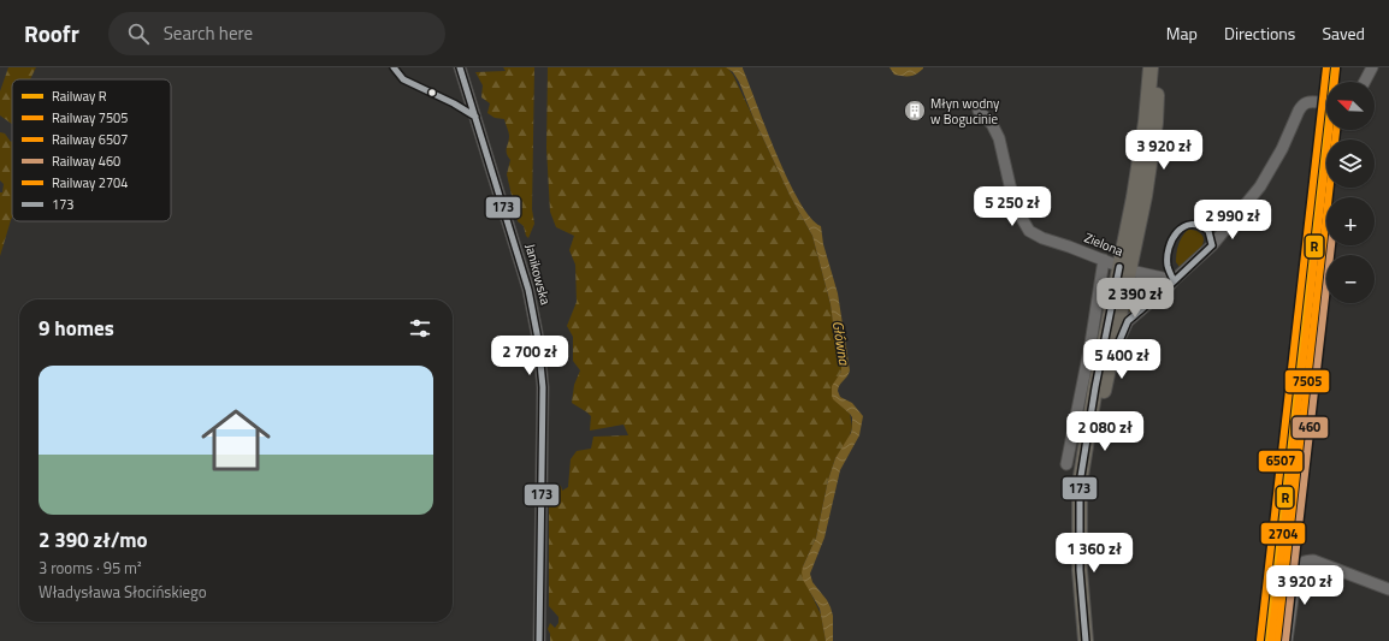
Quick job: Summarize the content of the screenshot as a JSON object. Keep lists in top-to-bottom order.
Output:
{
  "streets": {
    "street": ["Zielona", "Janikowska"]
  },
  "water": ["Główna"],
  "places": {
    "building": ["Młyn wodny w Bogucinie"]
  },
  "lines": [
    "rail line R",
    "rail line 6507",
    "transit line 173",
    "rail line 2704",
    "rail line 7505",
    "rail line 460"
  ],
  "legend": [
    "Railway R",
    "Railway 7505",
    "Railway 6507",
    "Railway 460",
    "Railway 2704",
    "173"
  ],
  "north": "top left",
  "page": {
    "header": "Roofr",
    "search": "Search here",
    "nav": ["Map", "Directions", "Saved"],
    "map_buttons": ["+", "−"],
    "price": [
      "3 920 zł",
      "5 250 zł",
      "2 990 zł",
      "2 390 zł",
      "2 700 zł",
      "5 400 zł",
      "2 080 zł",
      "1 360 zł",
      "3 920 zł"
    ],
    "heading": "9 homes",
    "list": [
      {
        "name": "2 390 zł/mo",
        "note": "3 rooms · 95 m² · Władysława Słocińskiego"
      }
    ]
  }
}
